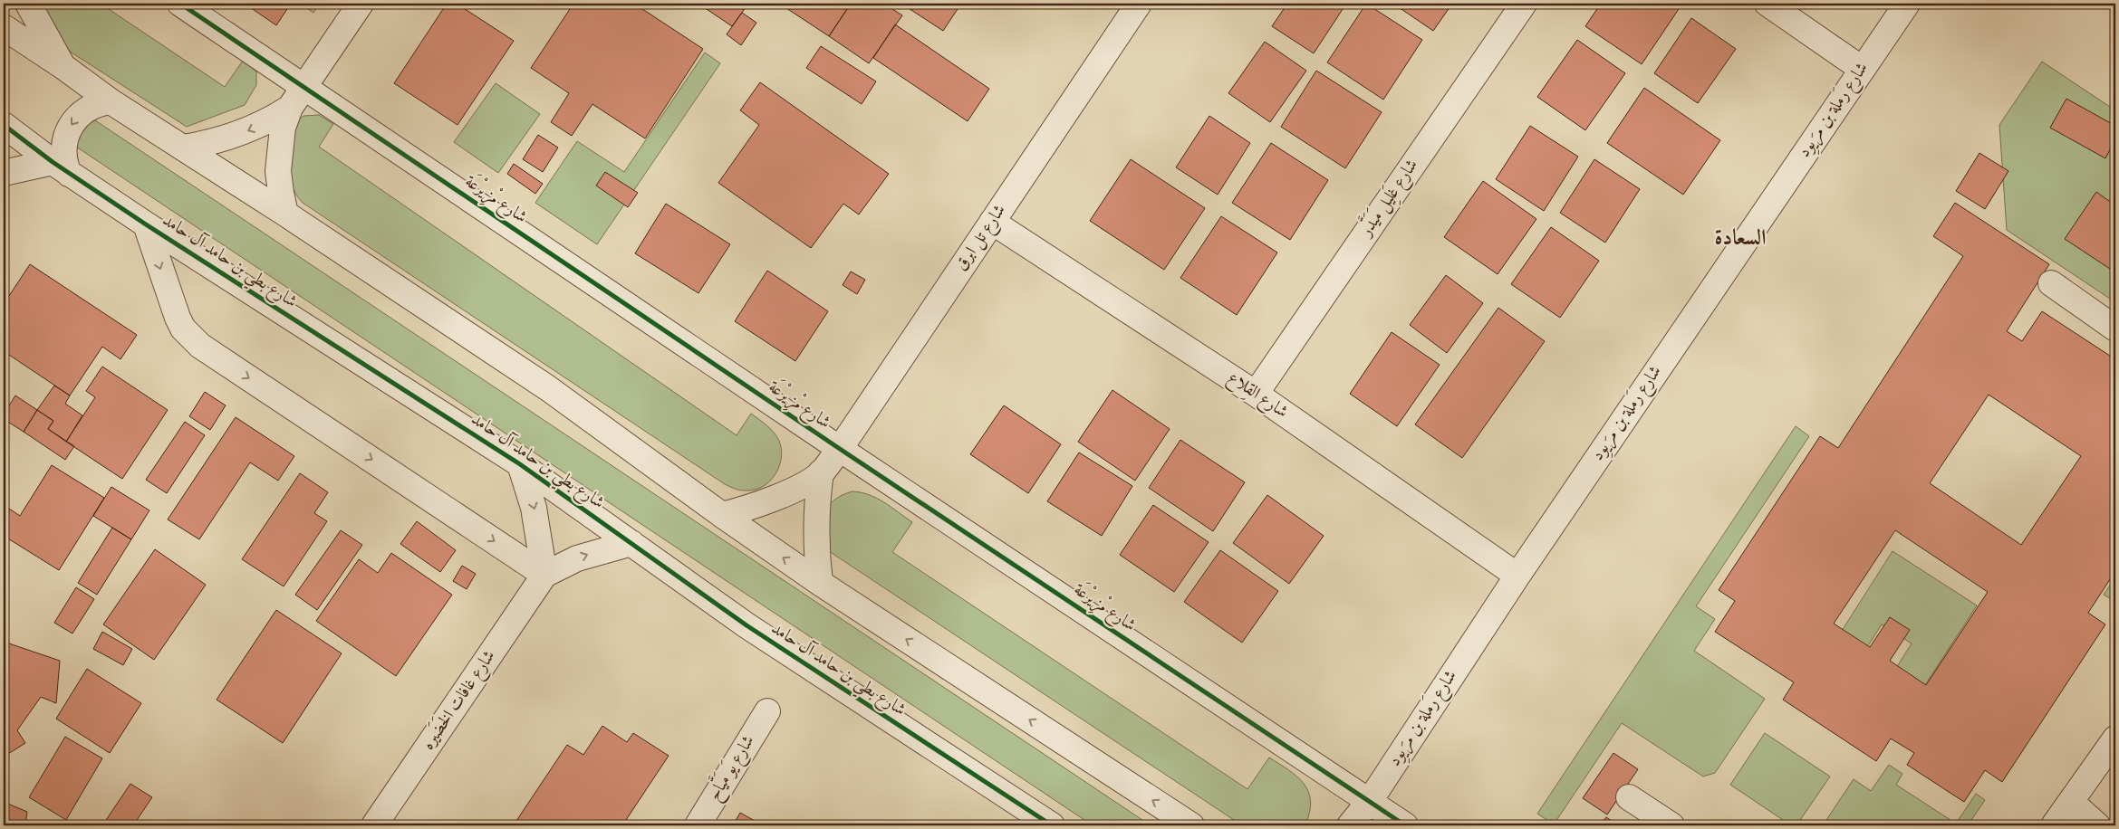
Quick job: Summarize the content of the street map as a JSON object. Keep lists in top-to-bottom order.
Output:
{
  "streets": {
    "street": [
      "شارع رَملة بن مرَيوِد",
      "شارع غَلِيل مَيَدَّر",
      "شارع مْزِيرْعَة",
      "شارع تل ابرق",
      "شارع بطي بن حامد آل حامد",
      "شارع القِلاع",
      "شارع غافات الخَضَيره",
      "شارع يَو مَيَّاح"
    ]
  },
  "crossings": [
    ["شارع رَملة بن مرَيوِد", "شارع مْزِيرْعَة"],
    ["شارع رَملة بن مرَيوِد", "شارع القِلاع"],
    ["شارع غَلِيل مَيَدَّر", "شارع القِلاع"],
    ["شارع مْزِيرْعَة", "شارع تل ابرق"],
    ["شارع تل ابرق", "شارع القِلاع"],
    ["شارع بطي بن حامد آل حامد", "شارع غافات الخَضَيره"]
  ],
  "districts": ["السعادة"]
}
